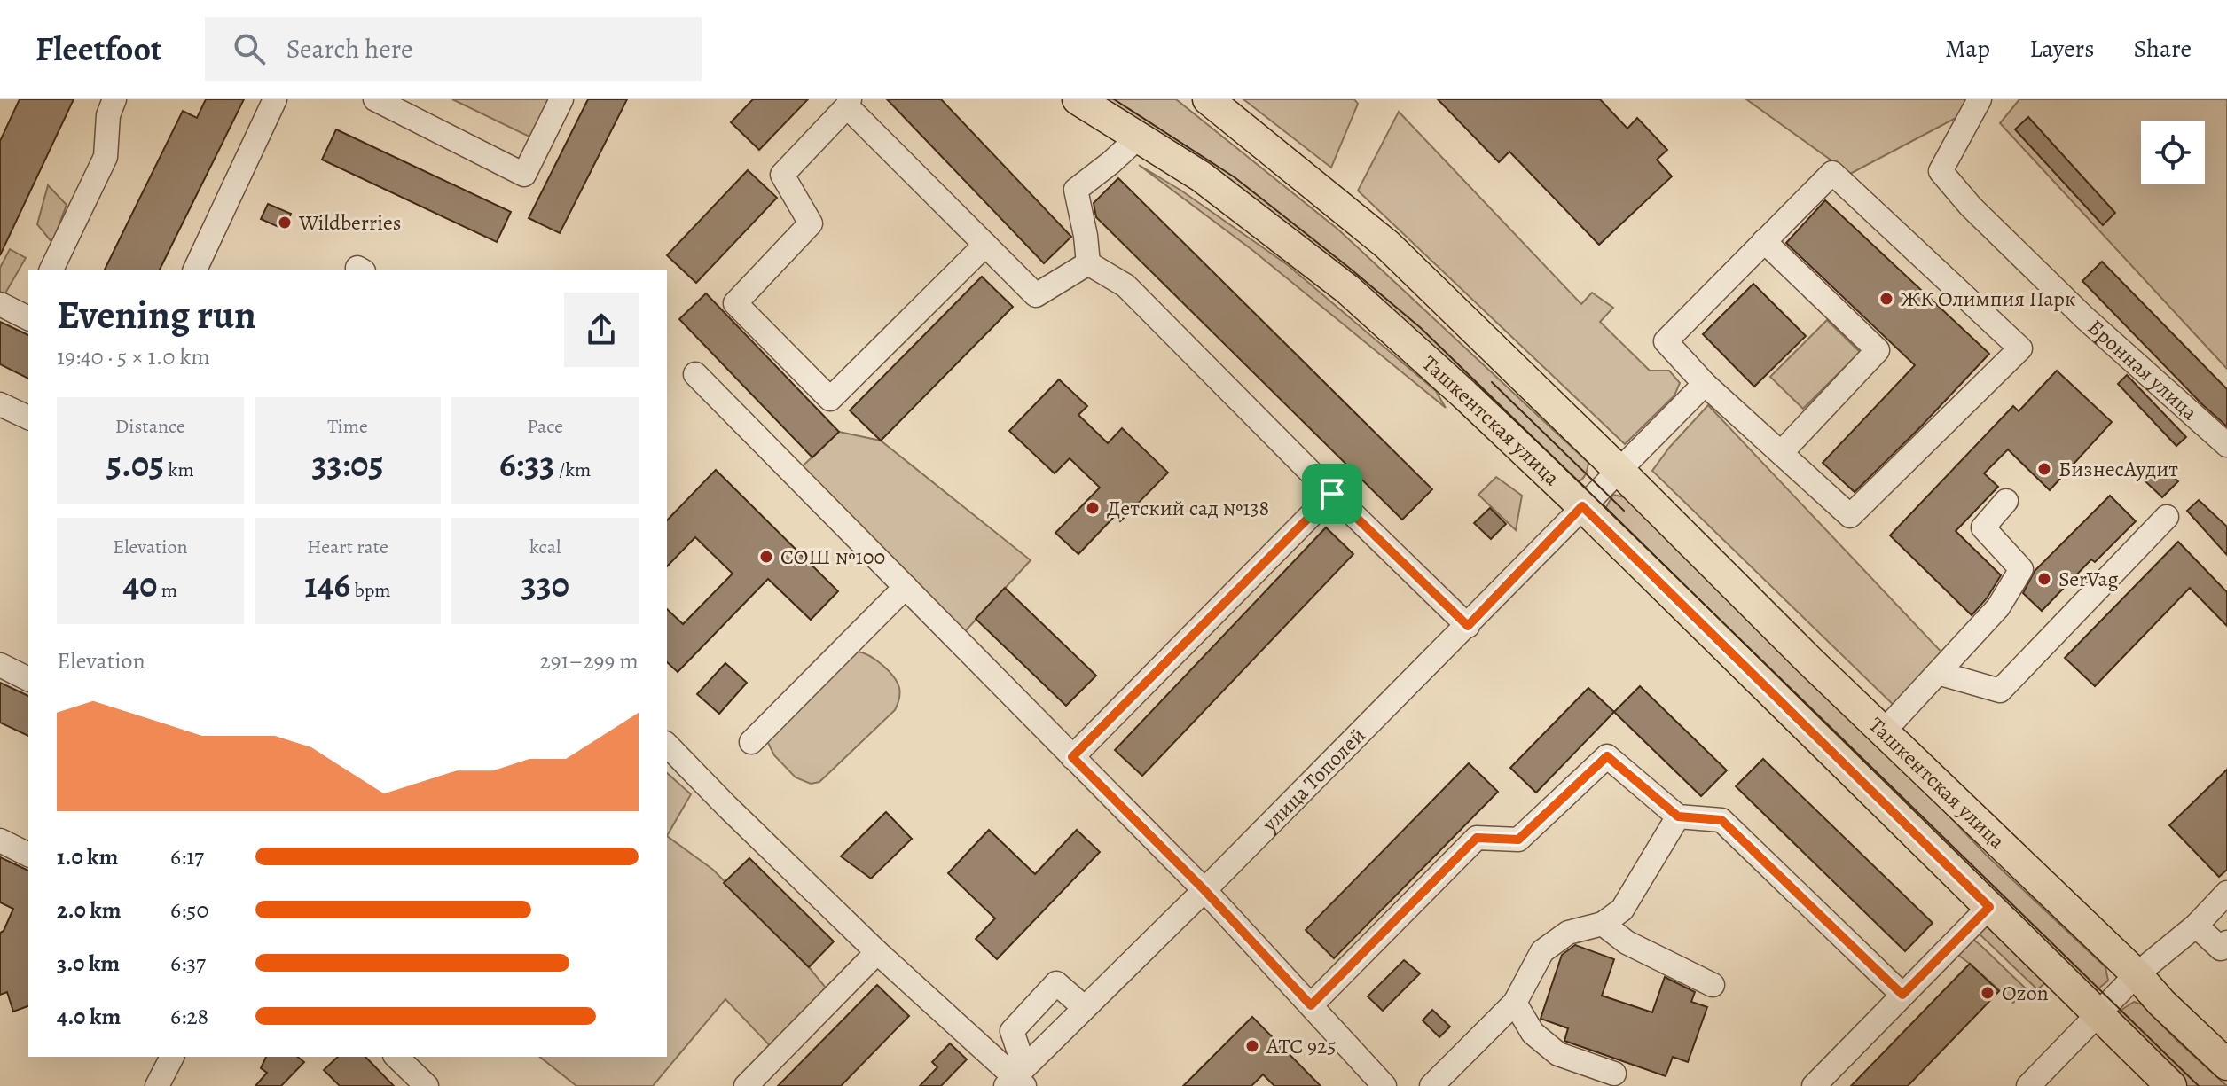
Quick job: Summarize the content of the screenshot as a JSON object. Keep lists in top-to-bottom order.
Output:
{
  "streets": {
    "main road": ["Ташкентская улица"],
    "street": ["Бронная улица", "улица Тополей"]
  },
  "crossings": [
    ["Ташкентская улица", "улица Тополей"]
  ],
  "places": [
    "Wildberries",
    "ЖК Олимпия Парк",
    "БизнесАудит",
    "Детский сад №138",
    "СОШ №100",
    "SerVag",
    "Ozon",
    "АТС 925"
  ],
  "page": {
    "header": "Fleetfoot",
    "search": "Search here",
    "nav": ["Map", "Layers", "Share"],
    "heading": ["Evening run", "19:40 · 5 × 1.0 km"],
    "stats": [
      ["Distance", "5.05 km"],
      ["Time", "33:05"],
      ["Pace", "6:33 /km"],
      ["Elevation", "40 m"],
      ["Heart rate", "146 bpm"],
      ["kcal", "330"]
    ],
    "chart": ["Elevation", "291–299 m"],
    "list": [
      {
        "name": "1.0 km",
        "note": "6:17"
      },
      {
        "name": "2.0 km",
        "note": "6:50"
      },
      {
        "name": "3.0 km",
        "note": "6:37"
      },
      {
        "name": "4.0 km",
        "note": "6:28"
      }
    ]
  }
}
